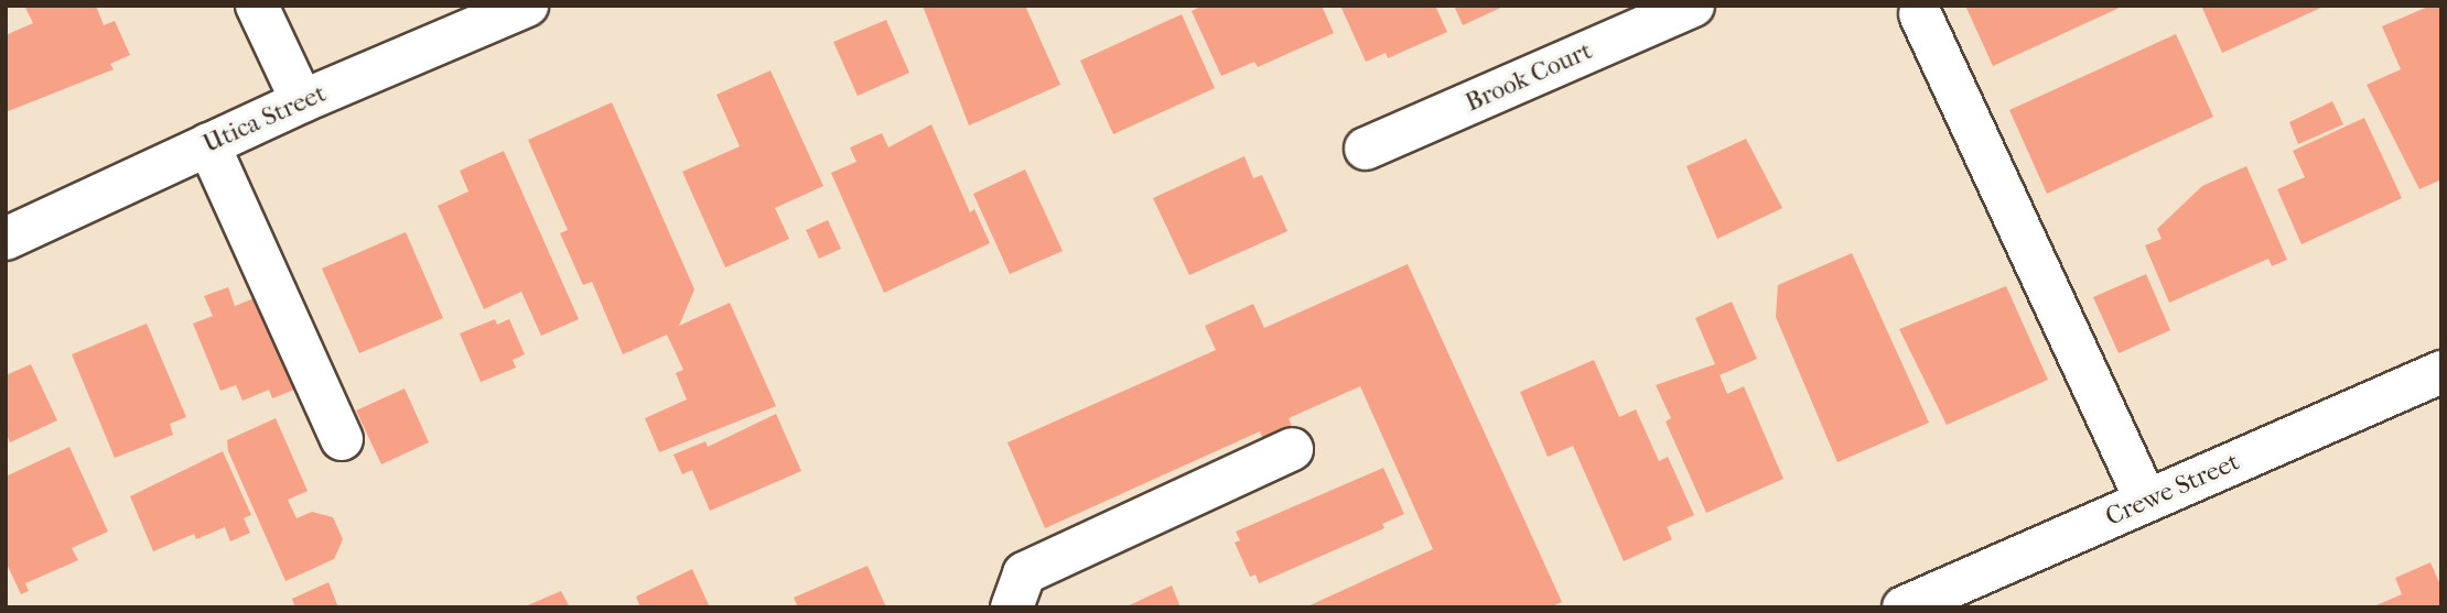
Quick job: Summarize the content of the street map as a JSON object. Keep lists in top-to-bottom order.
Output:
{
  "streets": {
    "street": ["Brook Court", "Utica Street", "Crewe Street"]
  }
}
